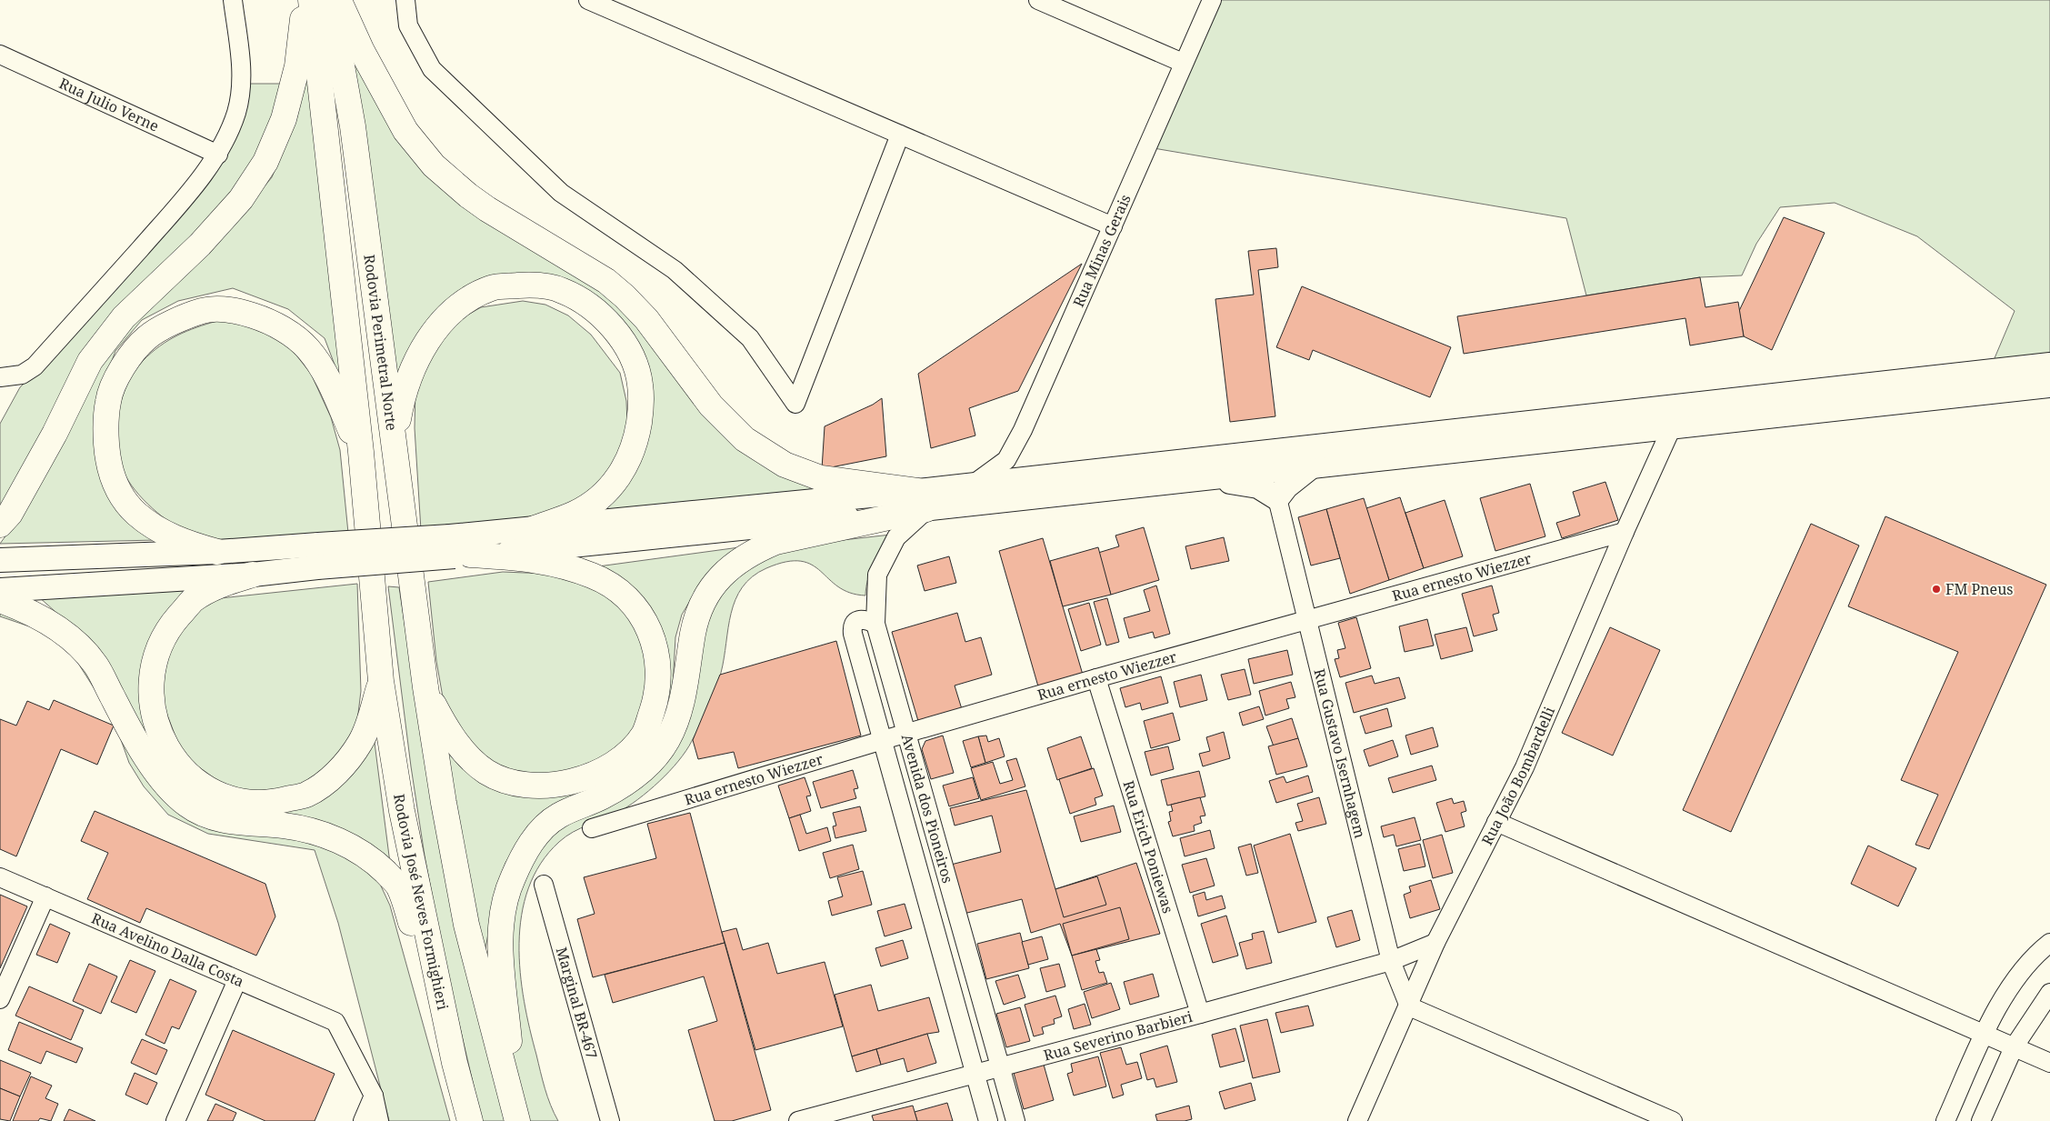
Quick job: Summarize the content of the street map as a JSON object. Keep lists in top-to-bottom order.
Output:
{
  "streets": {
    "highway": ["Rodovia Perimetral Norte", "Rodovia José Neves Formighieri"],
    "street": [
      "Rua Julio Verne",
      "Rua Minas Gerais",
      "Rua ernesto Wiezzer",
      "Rua Gustavo Isernhagem",
      "Rua João Bombardelli",
      "Avenida dos Pioneiros",
      "Rua Erich Poniewas",
      "Rua Avelino Dalla Costa",
      "Marginal BR-467",
      "Rua Severino Barbieri"
    ]
  },
  "crossings": [
    ["Rua ernesto Wiezzer", "Rua Gustavo Isernhagem"],
    ["Rua ernesto Wiezzer", "Rua João Bombardelli"],
    ["Rua ernesto Wiezzer", "Avenida dos Pioneiros"],
    ["Rua ernesto Wiezzer", "Rua Erich Poniewas"],
    ["Rua Gustavo Isernhagem", "Rua João Bombardelli"],
    ["Rua Gustavo Isernhagem", "Rua Severino Barbieri"],
    ["Rua João Bombardelli", "Rua Severino Barbieri"],
    ["Avenida dos Pioneiros", "Rua Severino Barbieri"],
    ["Rua Erich Poniewas", "Rua Severino Barbieri"]
  ],
  "places": ["FM Pneus"]
}
